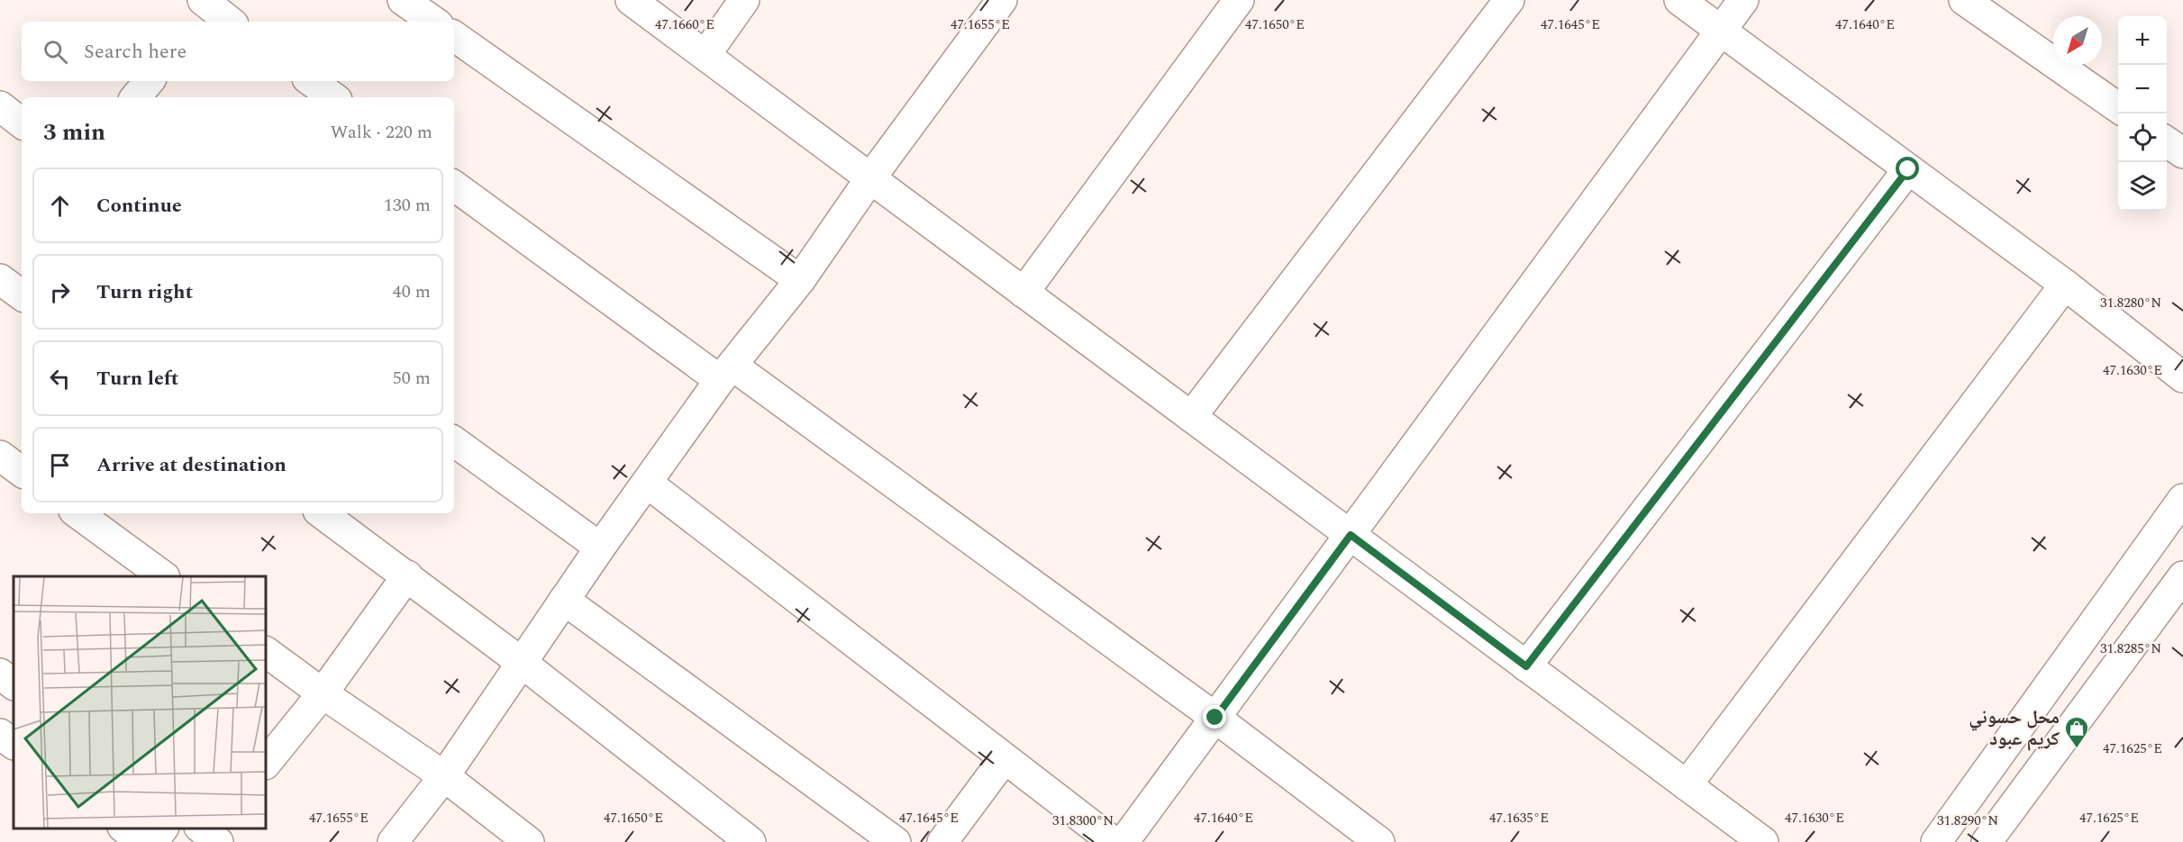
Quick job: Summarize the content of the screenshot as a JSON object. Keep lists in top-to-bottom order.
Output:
{
  "places": {
    "shop": ["محل حسوني كريم عبود"]
  },
  "north": "bottom left",
  "page": {
    "map_buttons": ["+", "−"],
    "search": "Search here",
    "heading": ["3 min", "Walk · 220 m"],
    "list": [
      ["Continue", "130 m"],
      ["Turn right", "40 m"],
      ["Turn left", "50 m"],
      "Arrive at destination"
    ]
  },
  "coordinates": [
    "47.1660°E",
    "47.1655°E",
    "47.1650°E",
    "47.1645°E",
    "47.1640°E",
    "31.8280°N",
    "47.1630°E",
    "31.8285°N",
    "47.1625°E",
    "47.1635°E",
    "31.8300°N",
    "31.8290°N"
  ]
}
